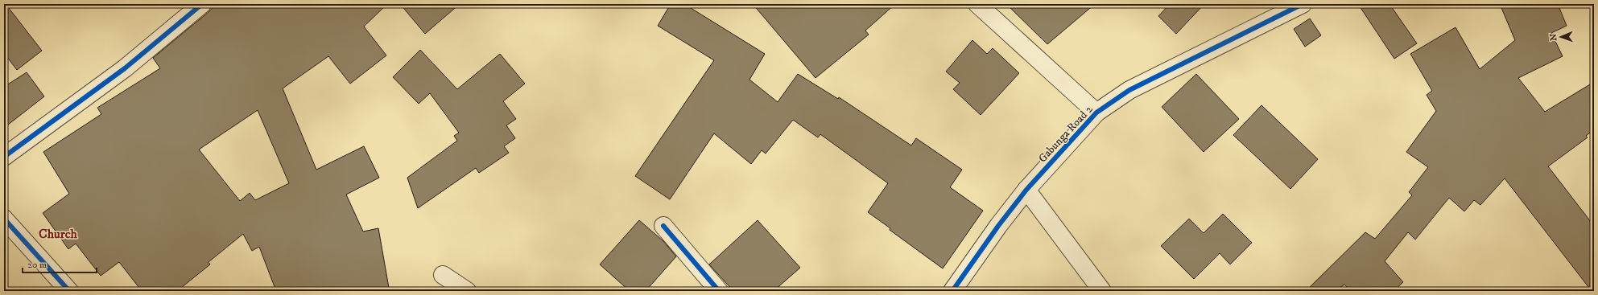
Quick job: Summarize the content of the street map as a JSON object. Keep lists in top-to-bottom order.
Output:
{
  "streets": {
    "street": ["Gabunga Road 2"]
  },
  "districts": ["Church"],
  "scale_bar": "20 m",
  "north": "left"
}
